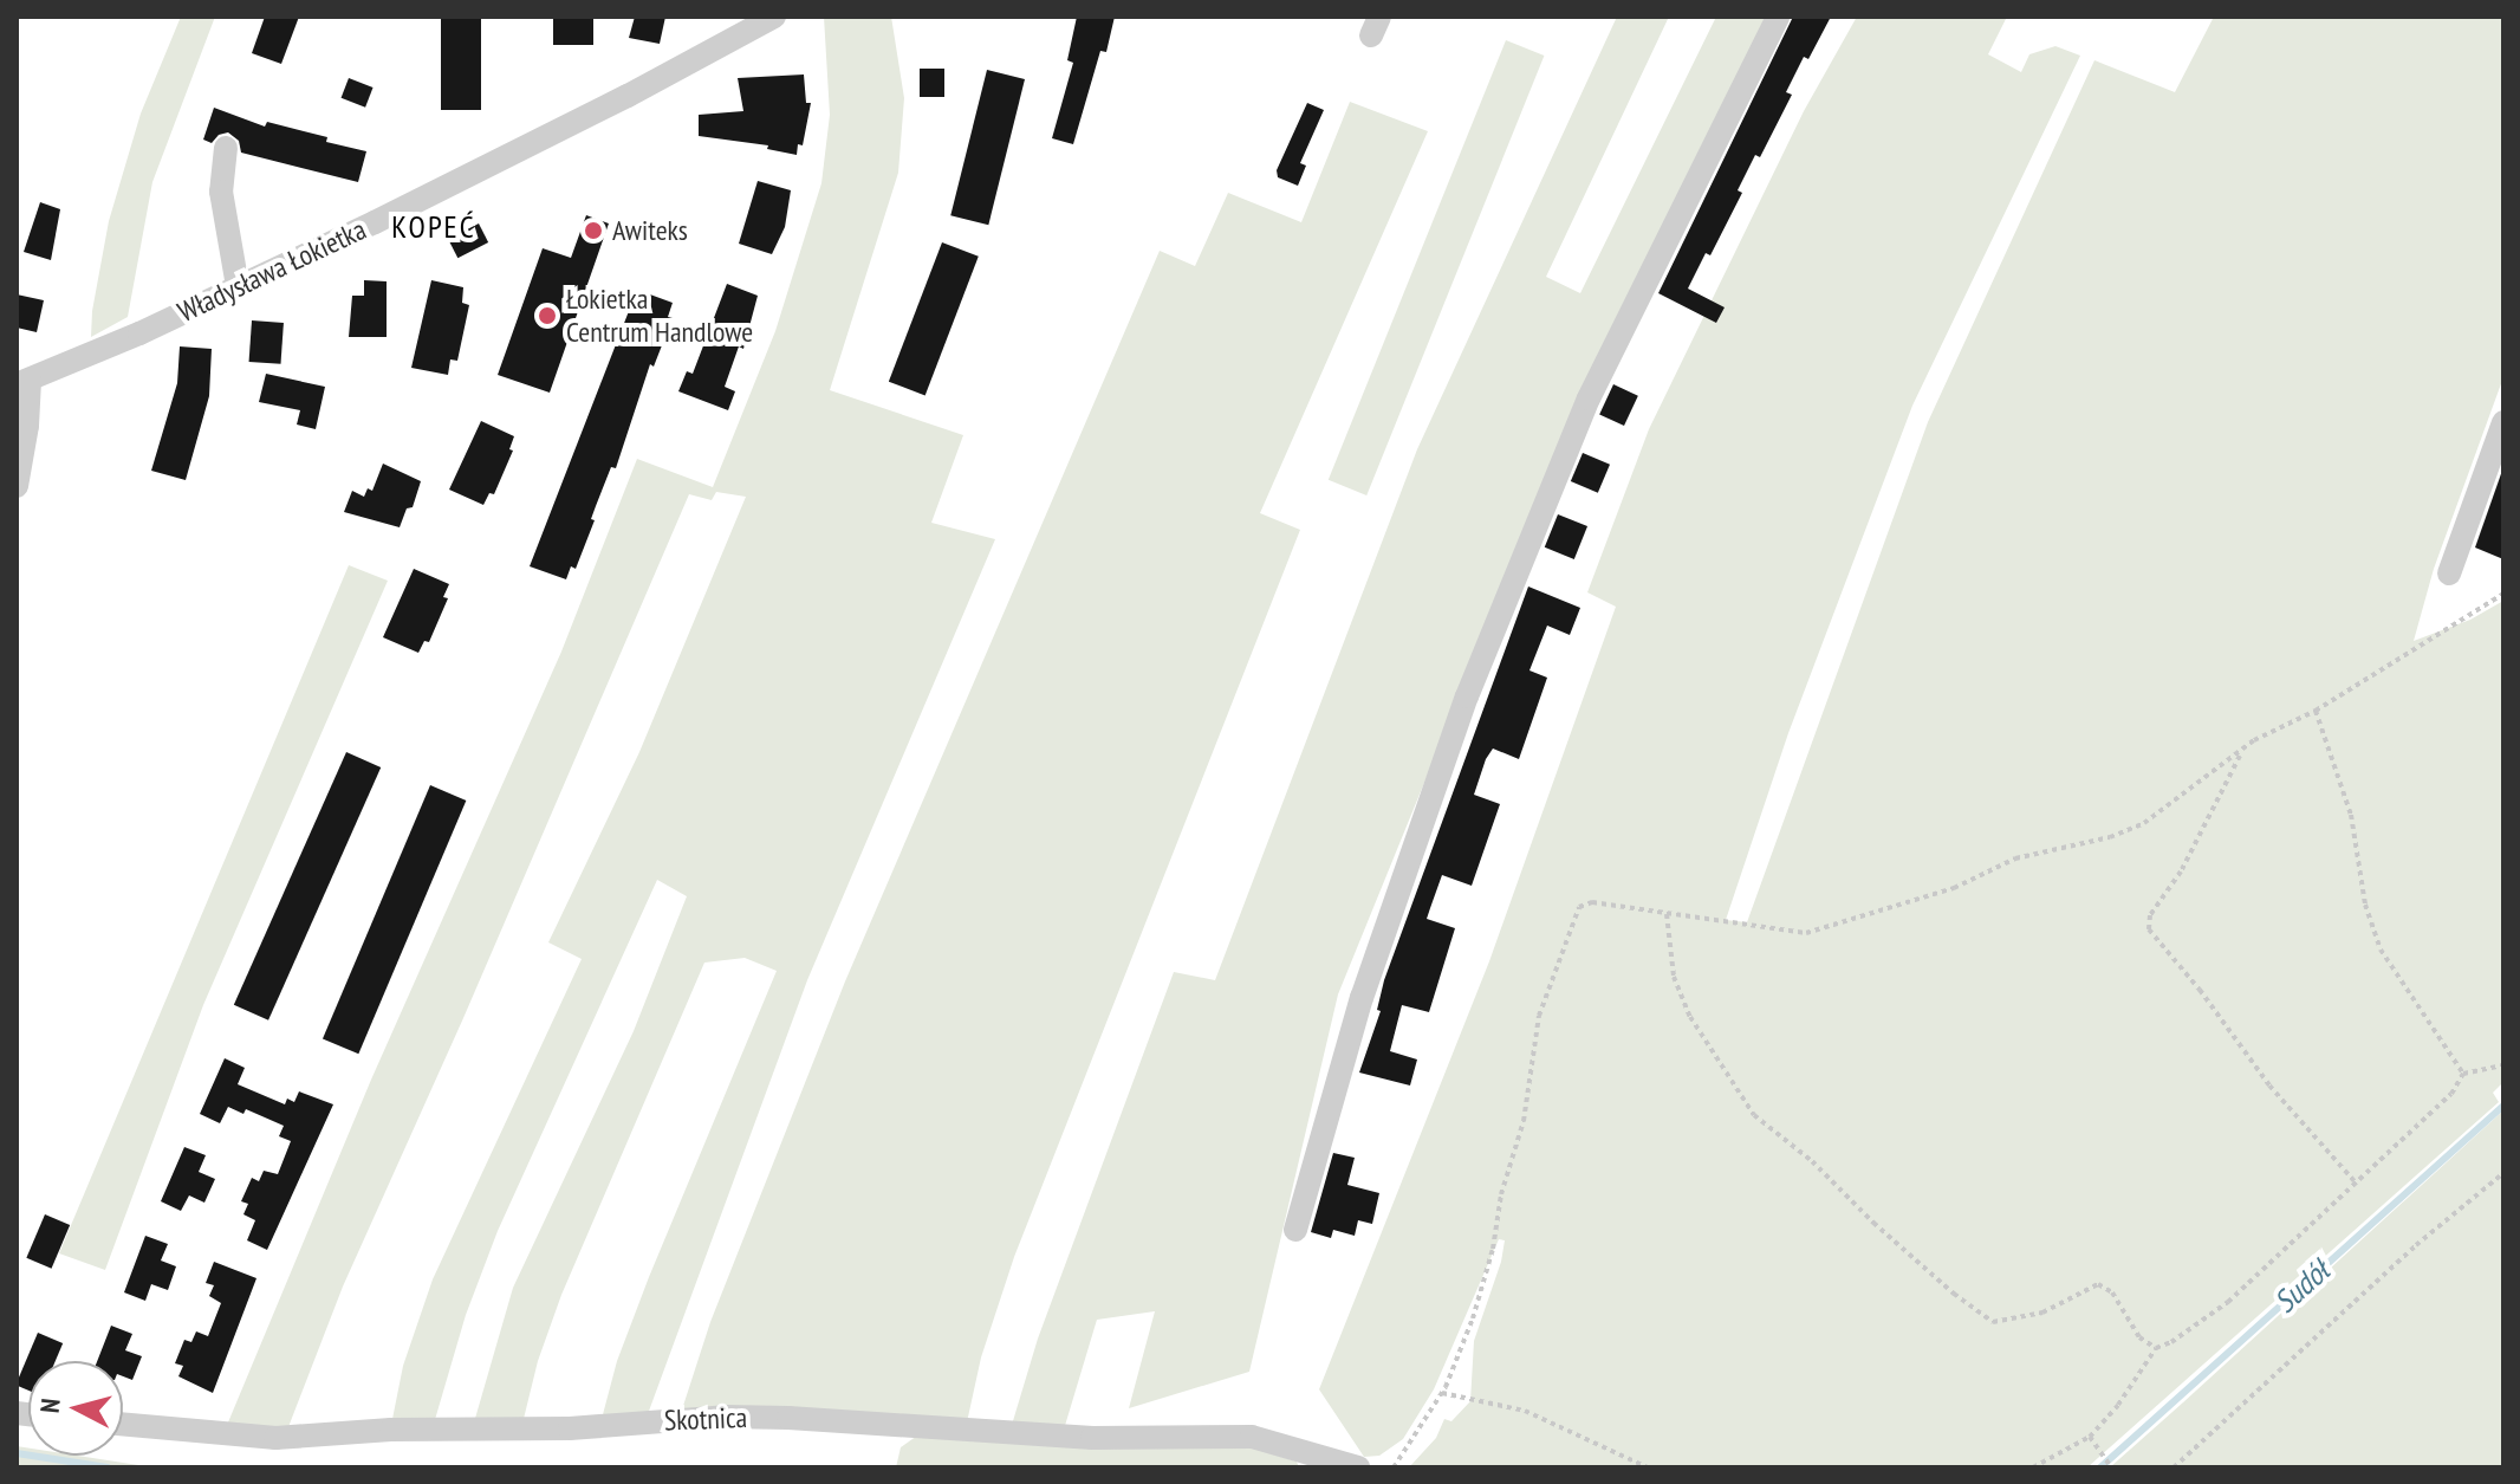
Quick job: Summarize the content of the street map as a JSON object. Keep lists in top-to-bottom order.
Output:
{
  "streets": {
    "street": ["Władysława Łokietka", "Skotnica"]
  },
  "districts": ["KOPEĆ"],
  "water": ["Sudół"],
  "places": ["Awiteks", "Łokietka Centrum Handlowe"],
  "north": "left"
}
